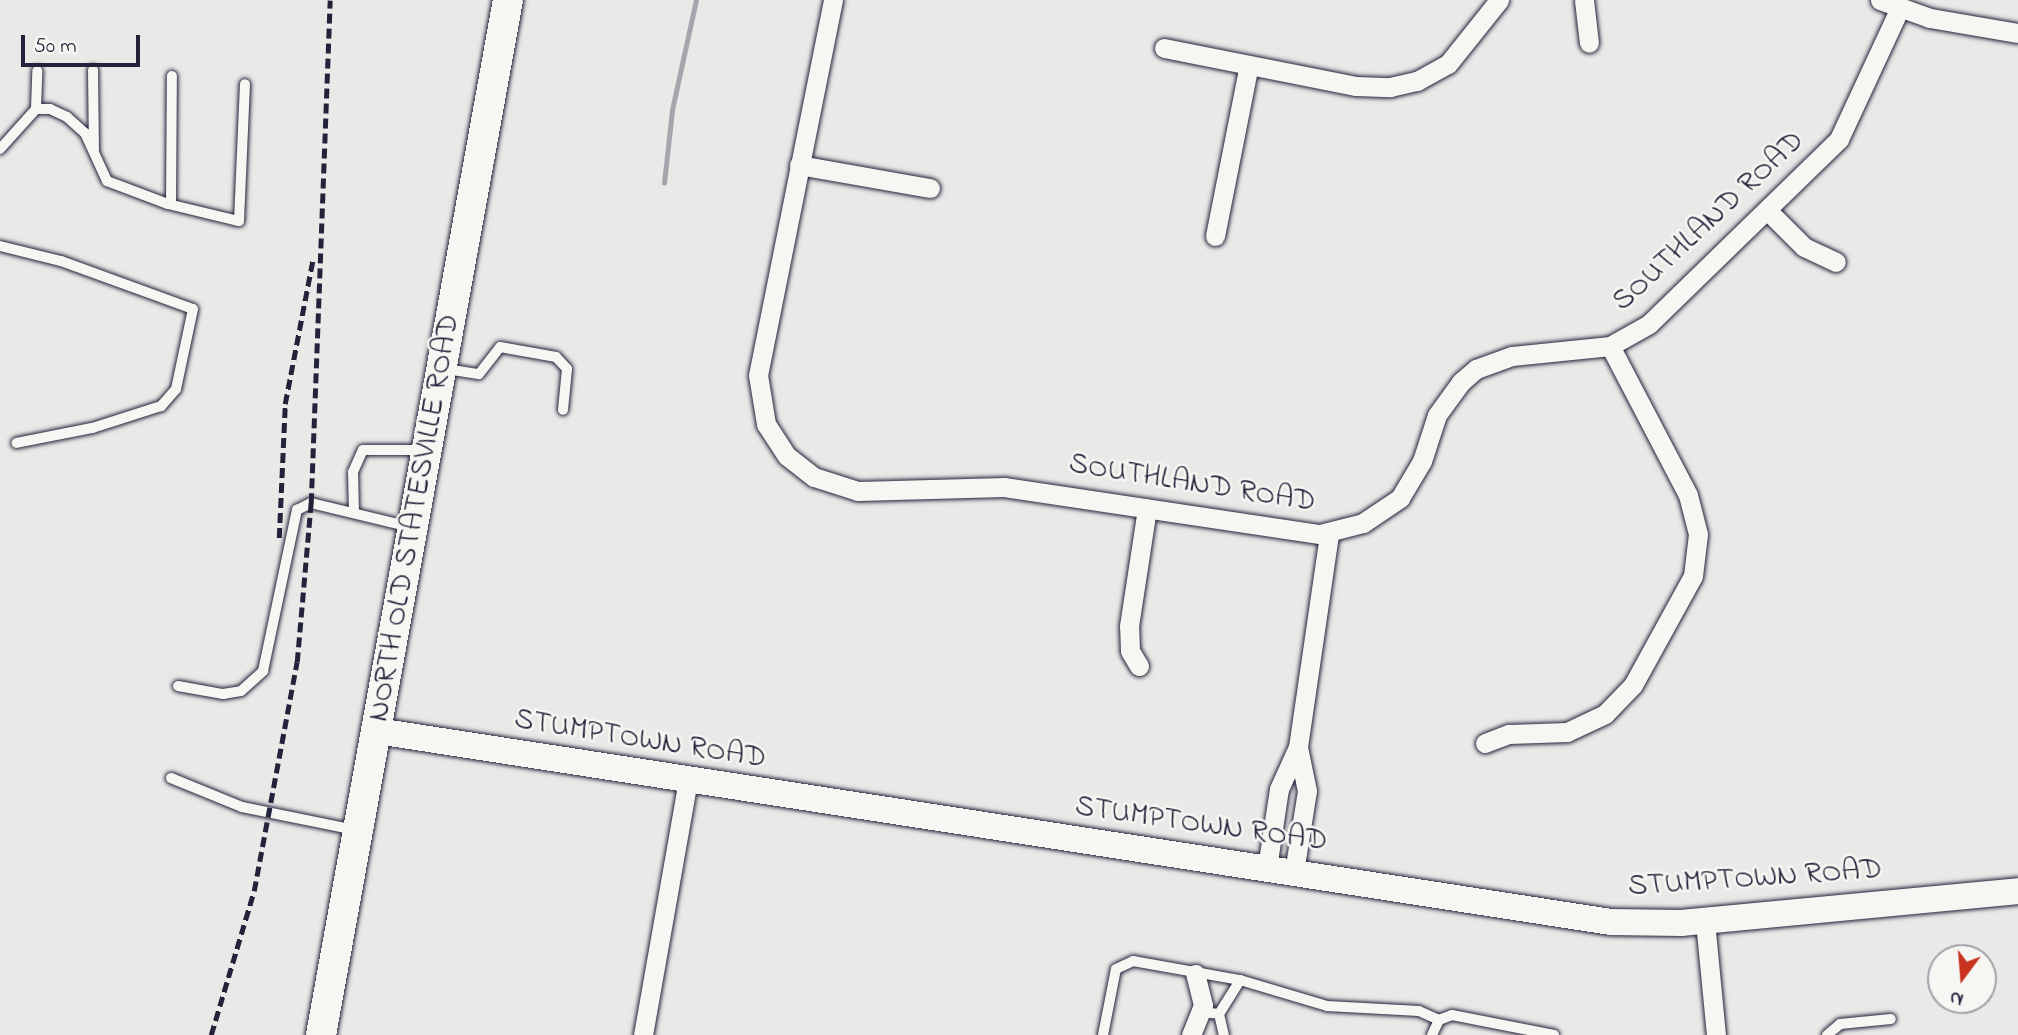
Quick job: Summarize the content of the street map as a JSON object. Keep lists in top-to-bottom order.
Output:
{
  "streets": {
    "main road": ["NORTH OLD STATESVILLE ROAD"],
    "street": ["SOUTHLAND ROAD", "STUMPTOWN ROAD"]
  },
  "crossings": [
    ["NORTH OLD STATESVILLE ROAD", "STUMPTOWN ROAD"]
  ],
  "scale_bar": "50 m",
  "north": "bottom"
}
